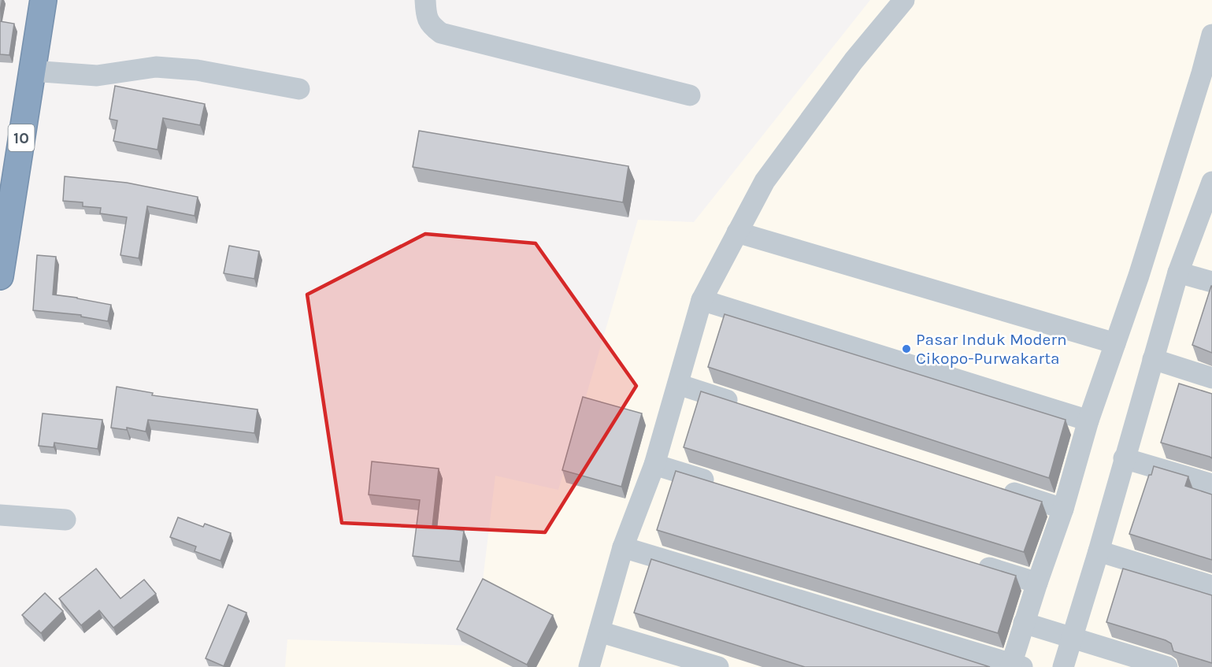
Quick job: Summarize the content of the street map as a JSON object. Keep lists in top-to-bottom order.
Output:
{
  "streets": {
    "highway": ["10"]
  },
  "places": ["Pasar Induk Modern Cikopo-Purwakarta"]
}
